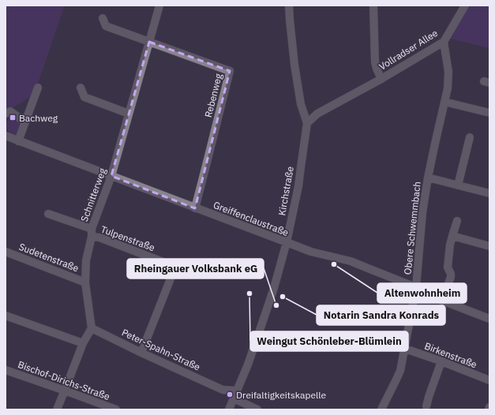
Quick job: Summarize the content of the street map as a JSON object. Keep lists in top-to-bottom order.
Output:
{
  "streets": {
    "street": [
      "Vollradser Allee",
      "Rebenweg",
      "Kirchstraße",
      "Schnitterweg",
      "Greiffenclaustraße",
      "Obere Schwemmbach",
      "Tulpenstraße",
      "Sudetenstraße",
      "Peter-Spahn-Straße",
      "Birkenstraße",
      "Bischof-Dirichs-Straße"
    ]
  },
  "crossings": [
    ["Vollradser Allee", "Kirchstraße"],
    ["Vollradser Allee", "Obere Schwemmbach"],
    ["Rebenweg", "Schnitterweg"],
    ["Rebenweg", "Greiffenclaustraße"],
    ["Kirchstraße", "Greiffenclaustraße"],
    ["Kirchstraße", "Peter-Spahn-Straße"],
    ["Schnitterweg", "Greiffenclaustraße"],
    ["Schnitterweg", "Tulpenstraße"],
    ["Schnitterweg", "Sudetenstraße"],
    ["Schnitterweg", "Peter-Spahn-Straße"],
    ["Greiffenclaustraße", "Obere Schwemmbach"],
    ["Obere Schwemmbach", "Birkenstraße"],
    ["Tulpenstraße", "Peter-Spahn-Straße"]
  ],
  "places": {
    "transit": ["Bachweg"],
    "other": [
      "Altenwohnheim",
      "Weingut Schönleber-Blümlein",
      "Notarin Sandra Konrads",
      "Rheingauer Volksbank eG",
      "Dreifaltigkeitskapelle"
    ]
  }
}
